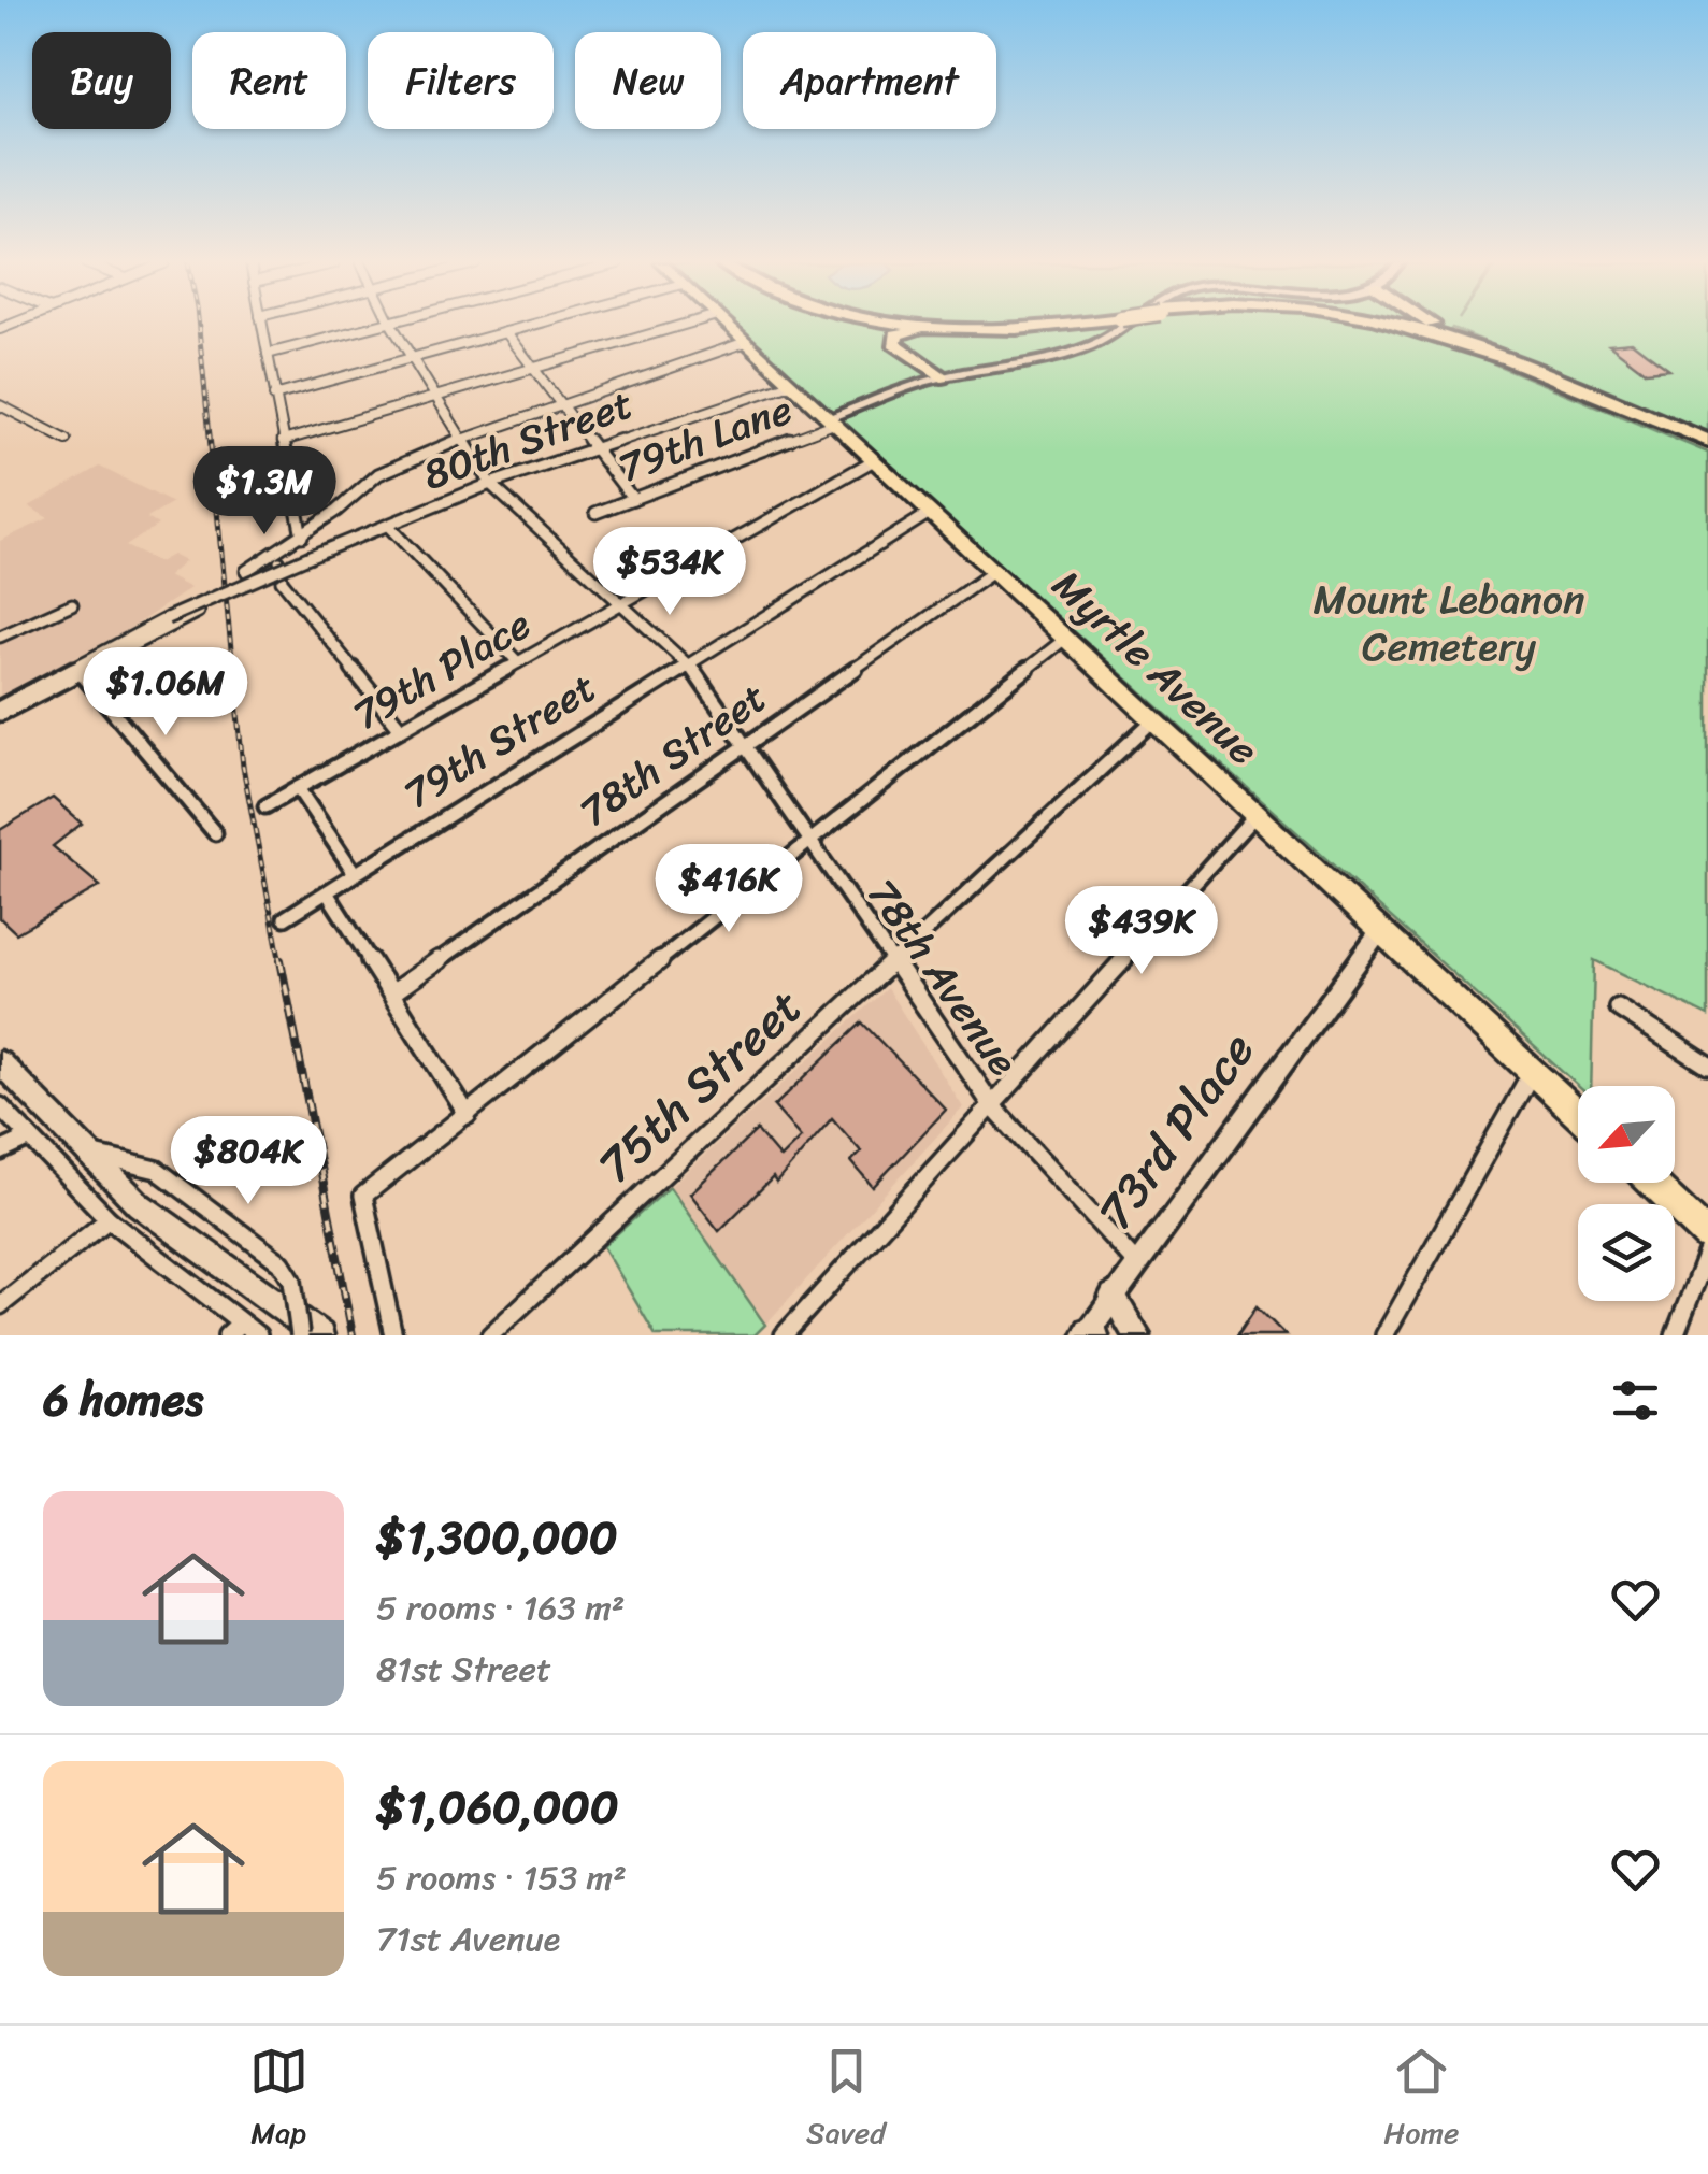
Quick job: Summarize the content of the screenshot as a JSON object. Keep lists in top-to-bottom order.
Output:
{
  "streets": {
    "main road": ["Myrtle Avenue"],
    "street": [
      "79th Lane",
      "80th Street",
      "79th Place",
      "79th Street",
      "78th Street",
      "78th Avenue",
      "75th Street",
      "73rd Place"
    ]
  },
  "crossings": [
    ["79th Lane", "Myrtle Avenue"],
    ["80th Street", "Myrtle Avenue"],
    ["80th Street", "78th Avenue"],
    ["Myrtle Avenue", "79th Place"],
    ["Myrtle Avenue", "79th Street"],
    ["Myrtle Avenue", "78th Street"],
    ["Myrtle Avenue", "75th Street"],
    ["Myrtle Avenue", "73rd Place"],
    ["79th Place", "78th Avenue"],
    ["79th Street", "78th Avenue"],
    ["78th Street", "78th Avenue"],
    ["78th Avenue", "75th Street"],
    ["78th Avenue", "73rd Place"]
  ],
  "parks": ["Mount Lebanon Cemetery"],
  "north": "bottom left",
  "page": {
    "chip": [
      "Buy",
      "Rent",
      "Filters",
      "New",
      "Apartment"
    ],
    "price": [
      "$1.3M",
      "$534K",
      "$1.06M",
      "$416K",
      "$439K",
      "$804K"
    ],
    "heading": "6 homes",
    "list": [
      {
        "name": "$1,300,000",
        "note": "5 rooms · 163 m² · 81st Street"
      },
      {
        "name": "$1,060,000",
        "note": "5 rooms · 153 m² · 71st Avenue"
      }
    ],
    "tabs": ["Map", "Saved", "Home"]
  }
}
